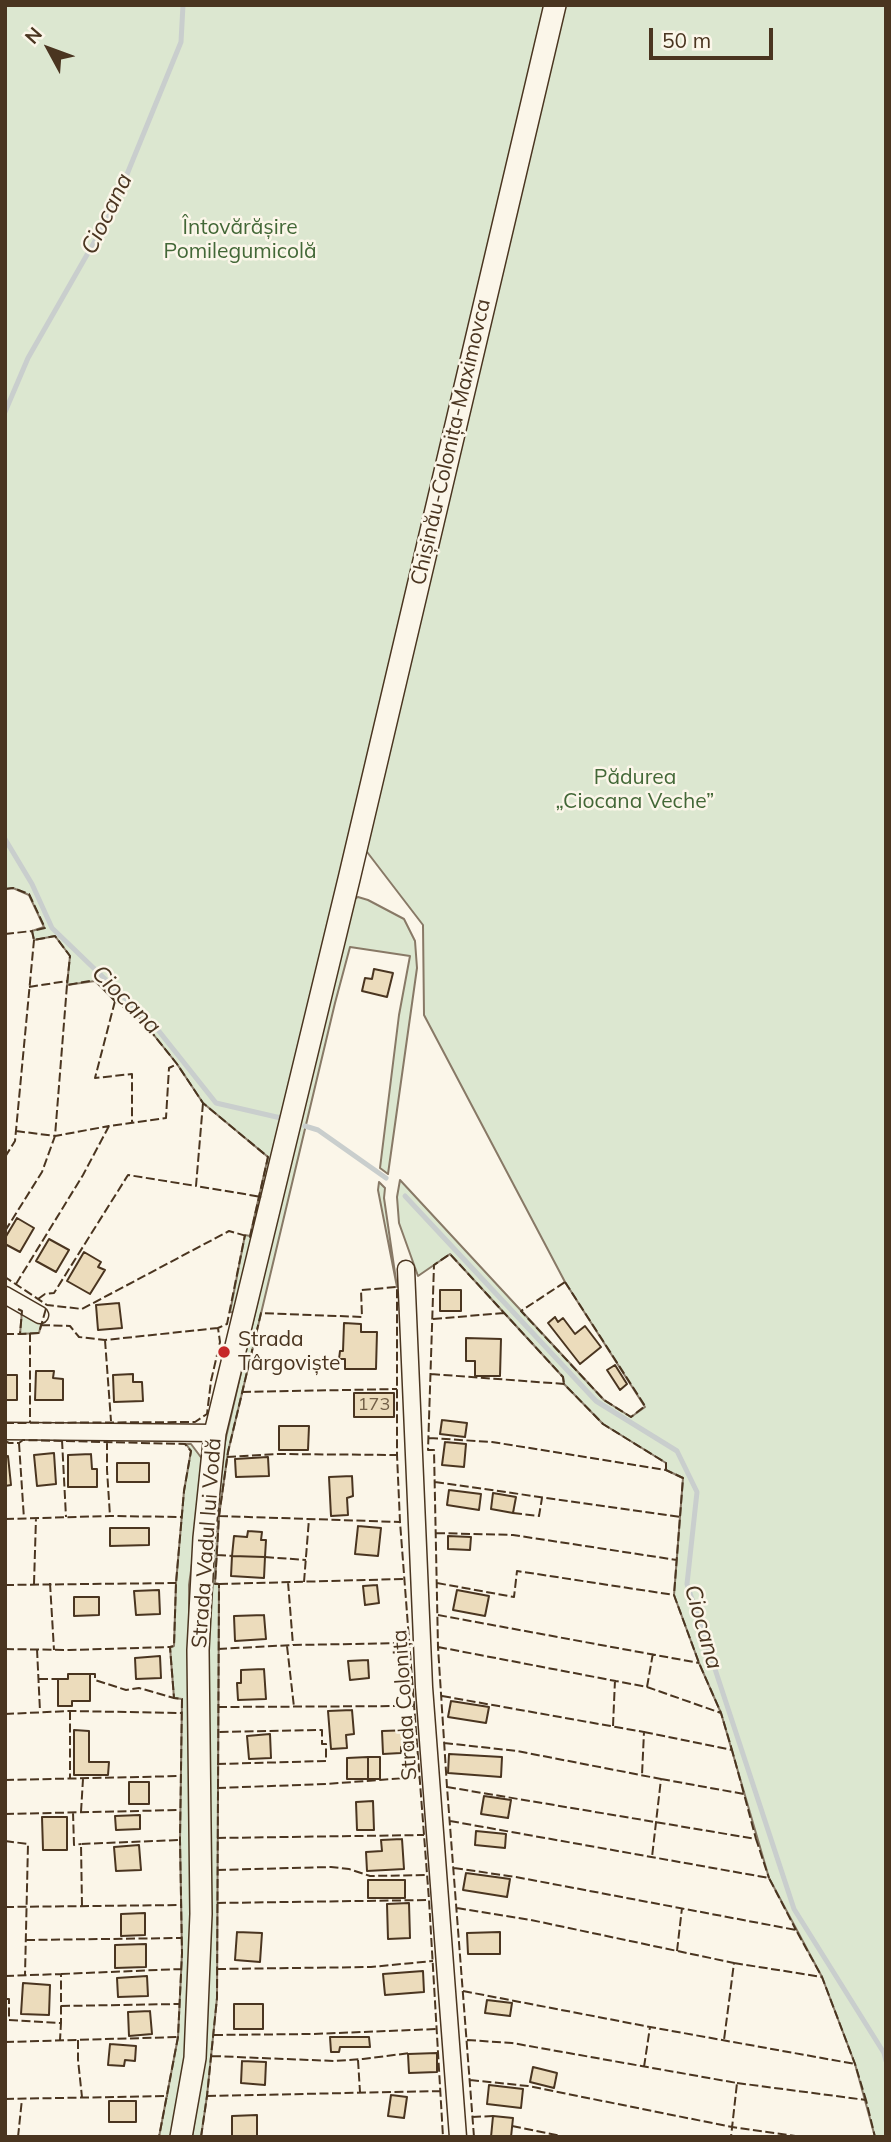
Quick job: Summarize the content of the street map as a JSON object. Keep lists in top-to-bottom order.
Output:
{
  "streets": {
    "street": ["Chișinău-Colonița-Maximovca", "Strada Vadul lui Vodă", "Strada Colonița"]
  },
  "crossings": [
    ["Chișinău-Colonița-Maximovca", "Strada Vadul lui Vodă"]
  ],
  "water": ["Ciocana"],
  "parks": ["Întovărășire Pomilegumicolă", "Pădurea „Ciocana Veche”"],
  "places": ["Strada Târgoviște"],
  "house_numbers": ["173"],
  "scale_bar": "50 m",
  "north": "top left"
}
